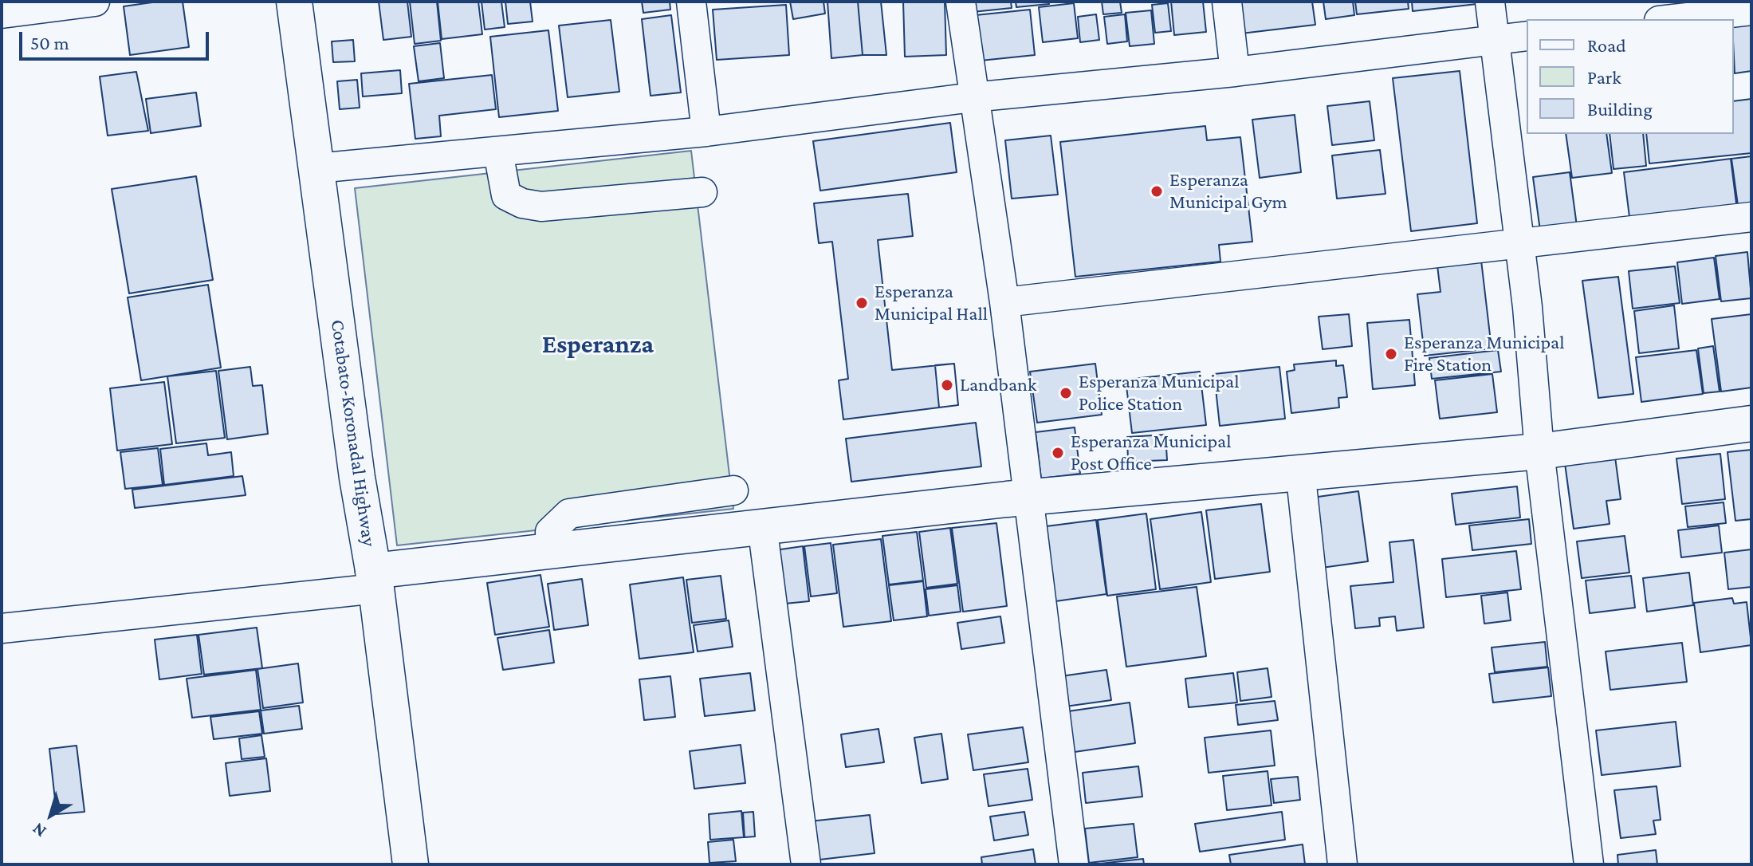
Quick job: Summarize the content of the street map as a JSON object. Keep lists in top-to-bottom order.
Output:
{
  "streets": {
    "main road": ["Cotabato-Koronadal Highway"]
  },
  "districts": ["Esperanza"],
  "places": [
    "Esperanza Municipal Gym",
    "Esperanza Municipal Hall",
    "Esperanza Municipal Fire Station",
    "Landbank",
    "Esperanza Municipal Police Station",
    "Esperanza Municipal Post Office"
  ],
  "legend": ["Road", "Park", "Building"],
  "scale_bar": "50 m",
  "north": "bottom left"
}
